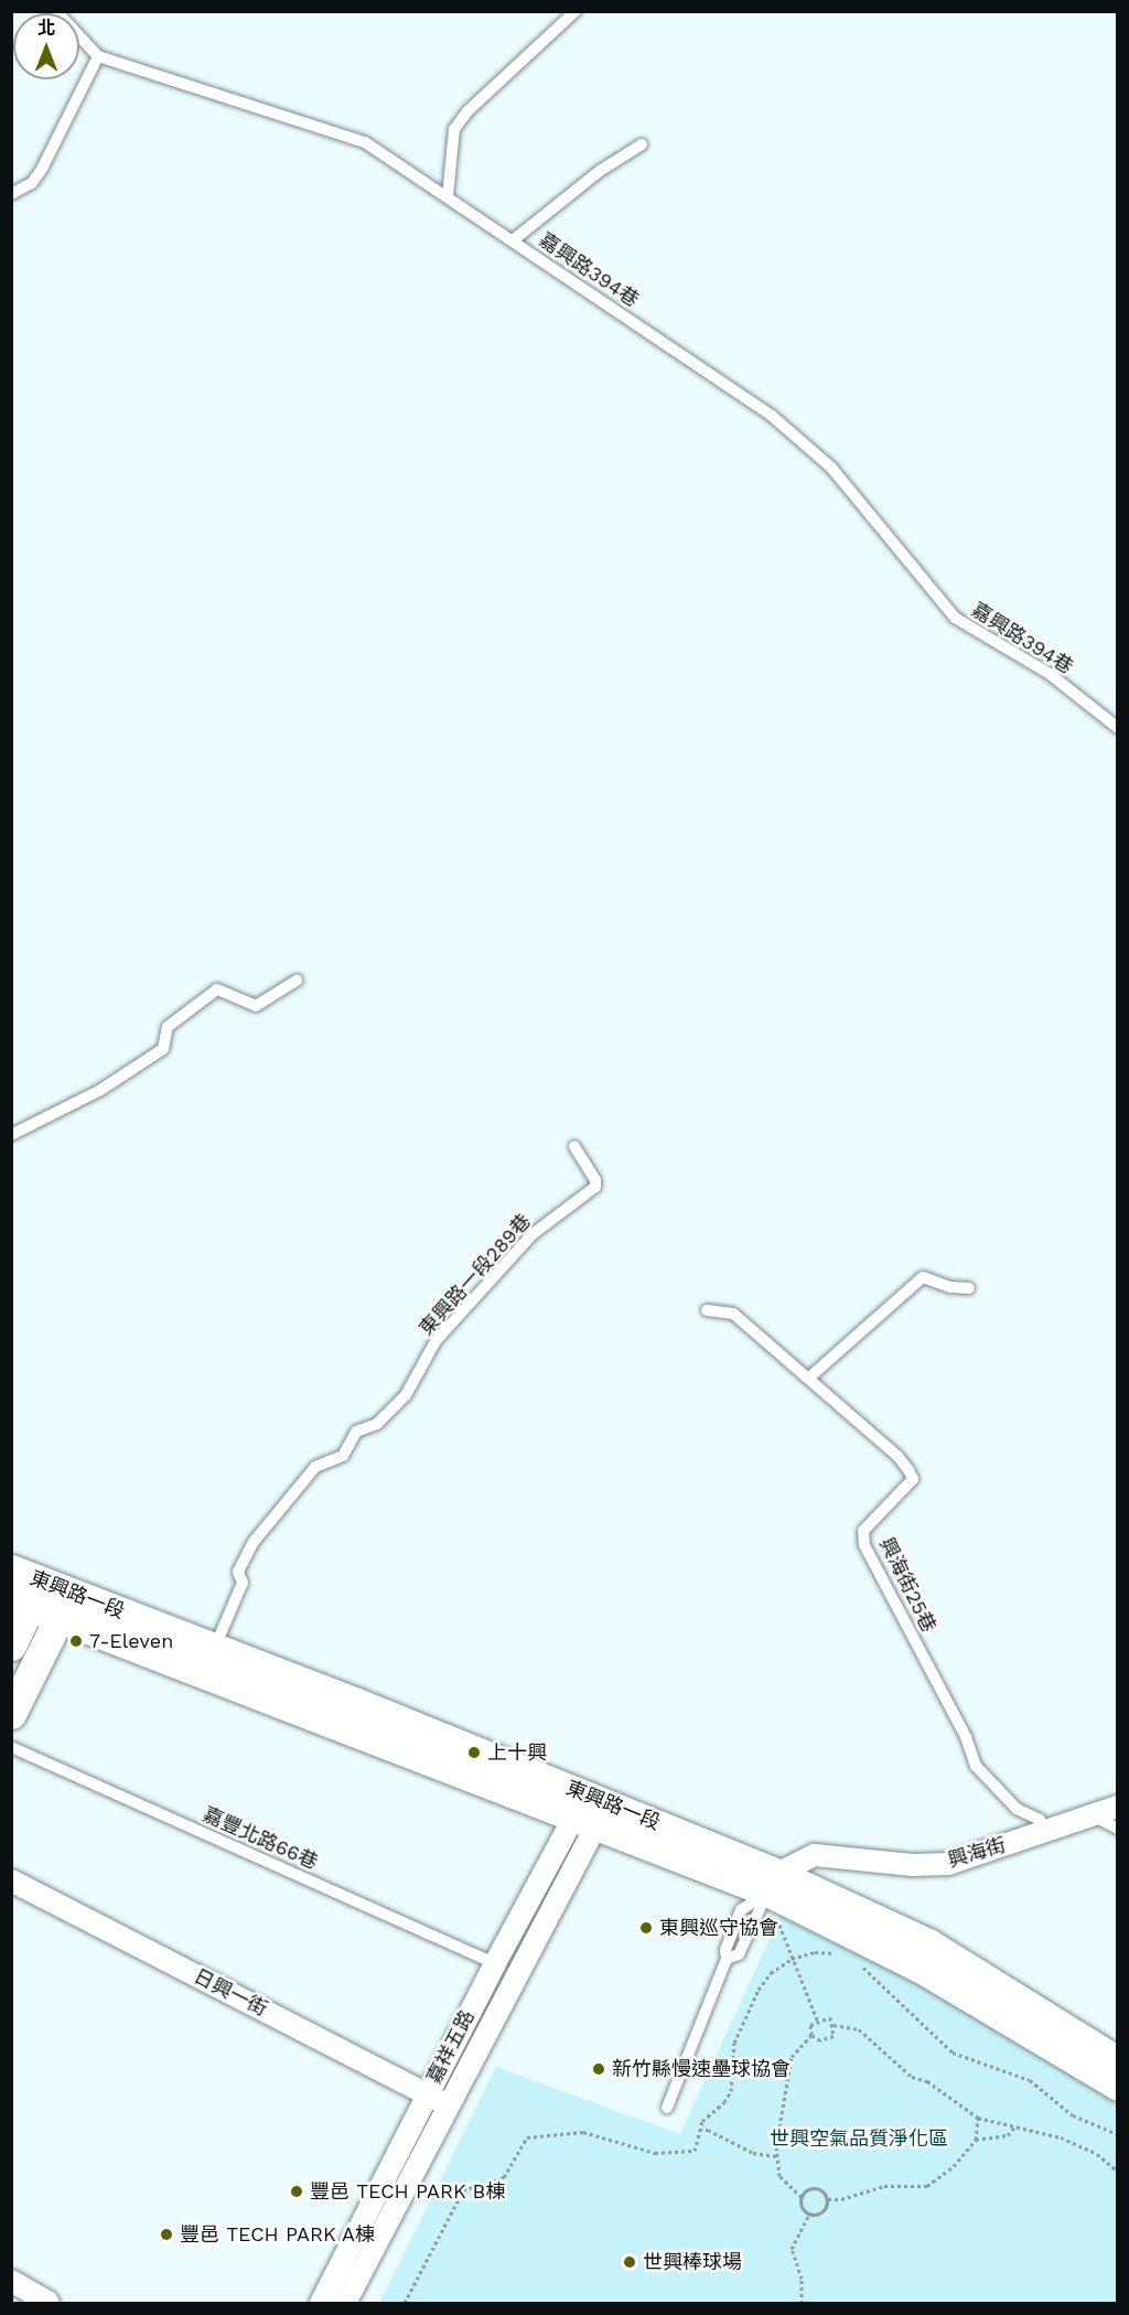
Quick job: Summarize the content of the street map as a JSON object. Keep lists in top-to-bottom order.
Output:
{
  "streets": {
    "street": [
      "東興路一段",
      "興海街",
      "日興一街",
      "嘉祥五路"
    ],
    "lane": [
      "嘉興路394巷",
      "東興路一段289巷",
      "興海街25巷",
      "嘉豐北路66巷"
    ]
  },
  "crossings": [
    ["東興路一段289巷", "東興路一段"],
    ["興海街25巷", "興海街"],
    ["東興路一段", "興海街"],
    ["東興路一段", "嘉祥五路"],
    ["嘉豐北路66巷", "嘉祥五路"],
    ["日興一街", "嘉祥五路"]
  ],
  "parks": ["世興空氣品質淨化區"],
  "places": [
    "7-Eleven",
    "上十興",
    "東興巡守協會",
    "新竹縣慢速壘球協會",
    "豐邑 TECH PARK B棟",
    "豐邑 TECH PARK A棟",
    "世興棒球場"
  ],
  "north": "top"
}
